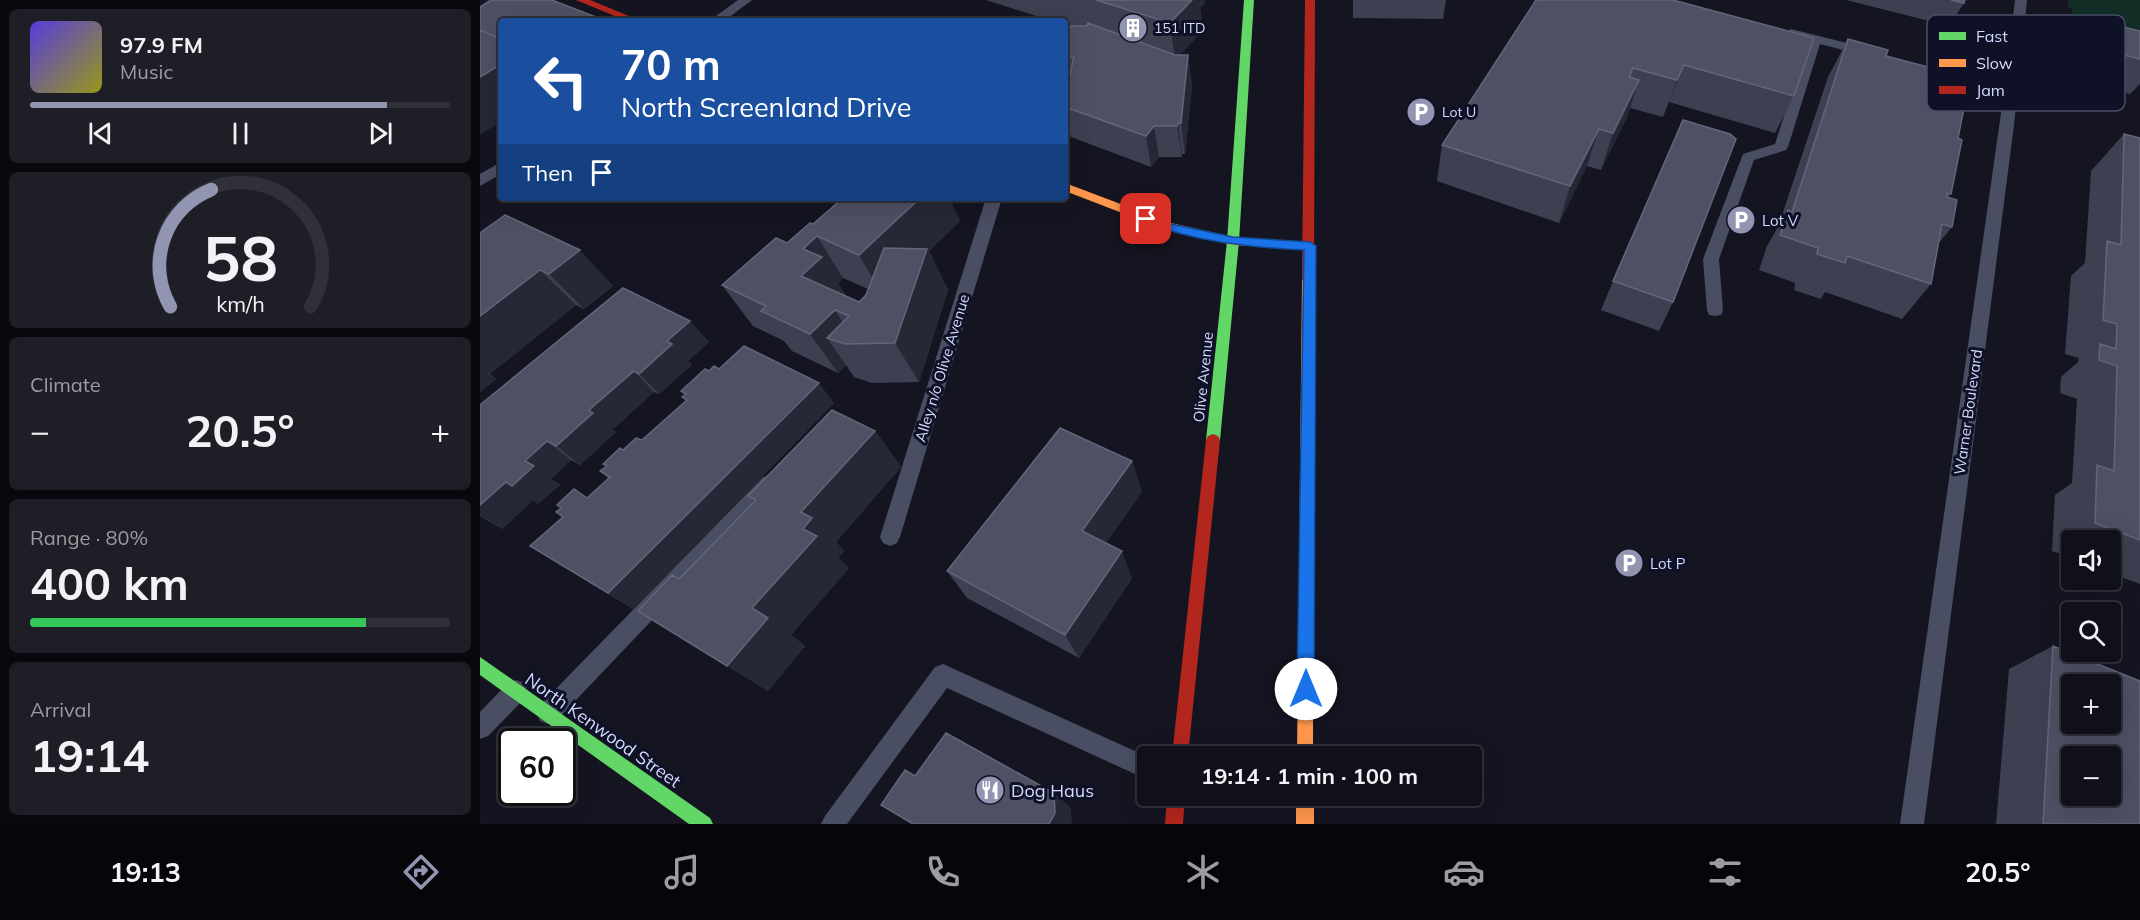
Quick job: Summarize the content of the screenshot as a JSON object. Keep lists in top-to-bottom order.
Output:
{
  "streets": {
    "main road": ["Olive Avenue", "North Kenwood Street"],
    "lane": ["Alley n/o Olive Avenue", "Warner Boulevard"]
  },
  "places": {
    "building": ["151 ITD"],
    "parking": ["Lot U", "Lot V", "Lot P"],
    "restaurant": ["Dog Haus"]
  },
  "legend": ["Fast", "Slow", "Jam"],
  "page": {
    "turn": ["70 m", "North Screenland Drive"],
    "song": ["97.9 FM", "Music"],
    "then": "Then",
    "tile": [
      "Climate",
      ["Range · 80%", "400 km"],
      ["Arrival", "19:14"]
    ],
    "heat": ["−", "20.5°", "+"],
    "map_buttons": ["+", "−"],
    "limit": "60",
    "trip": "19:14 · 1 min · 100 m",
    "tabs": ["19:13", "20.5°"],
    "gauge": ["58", "km/h"]
  }
}
